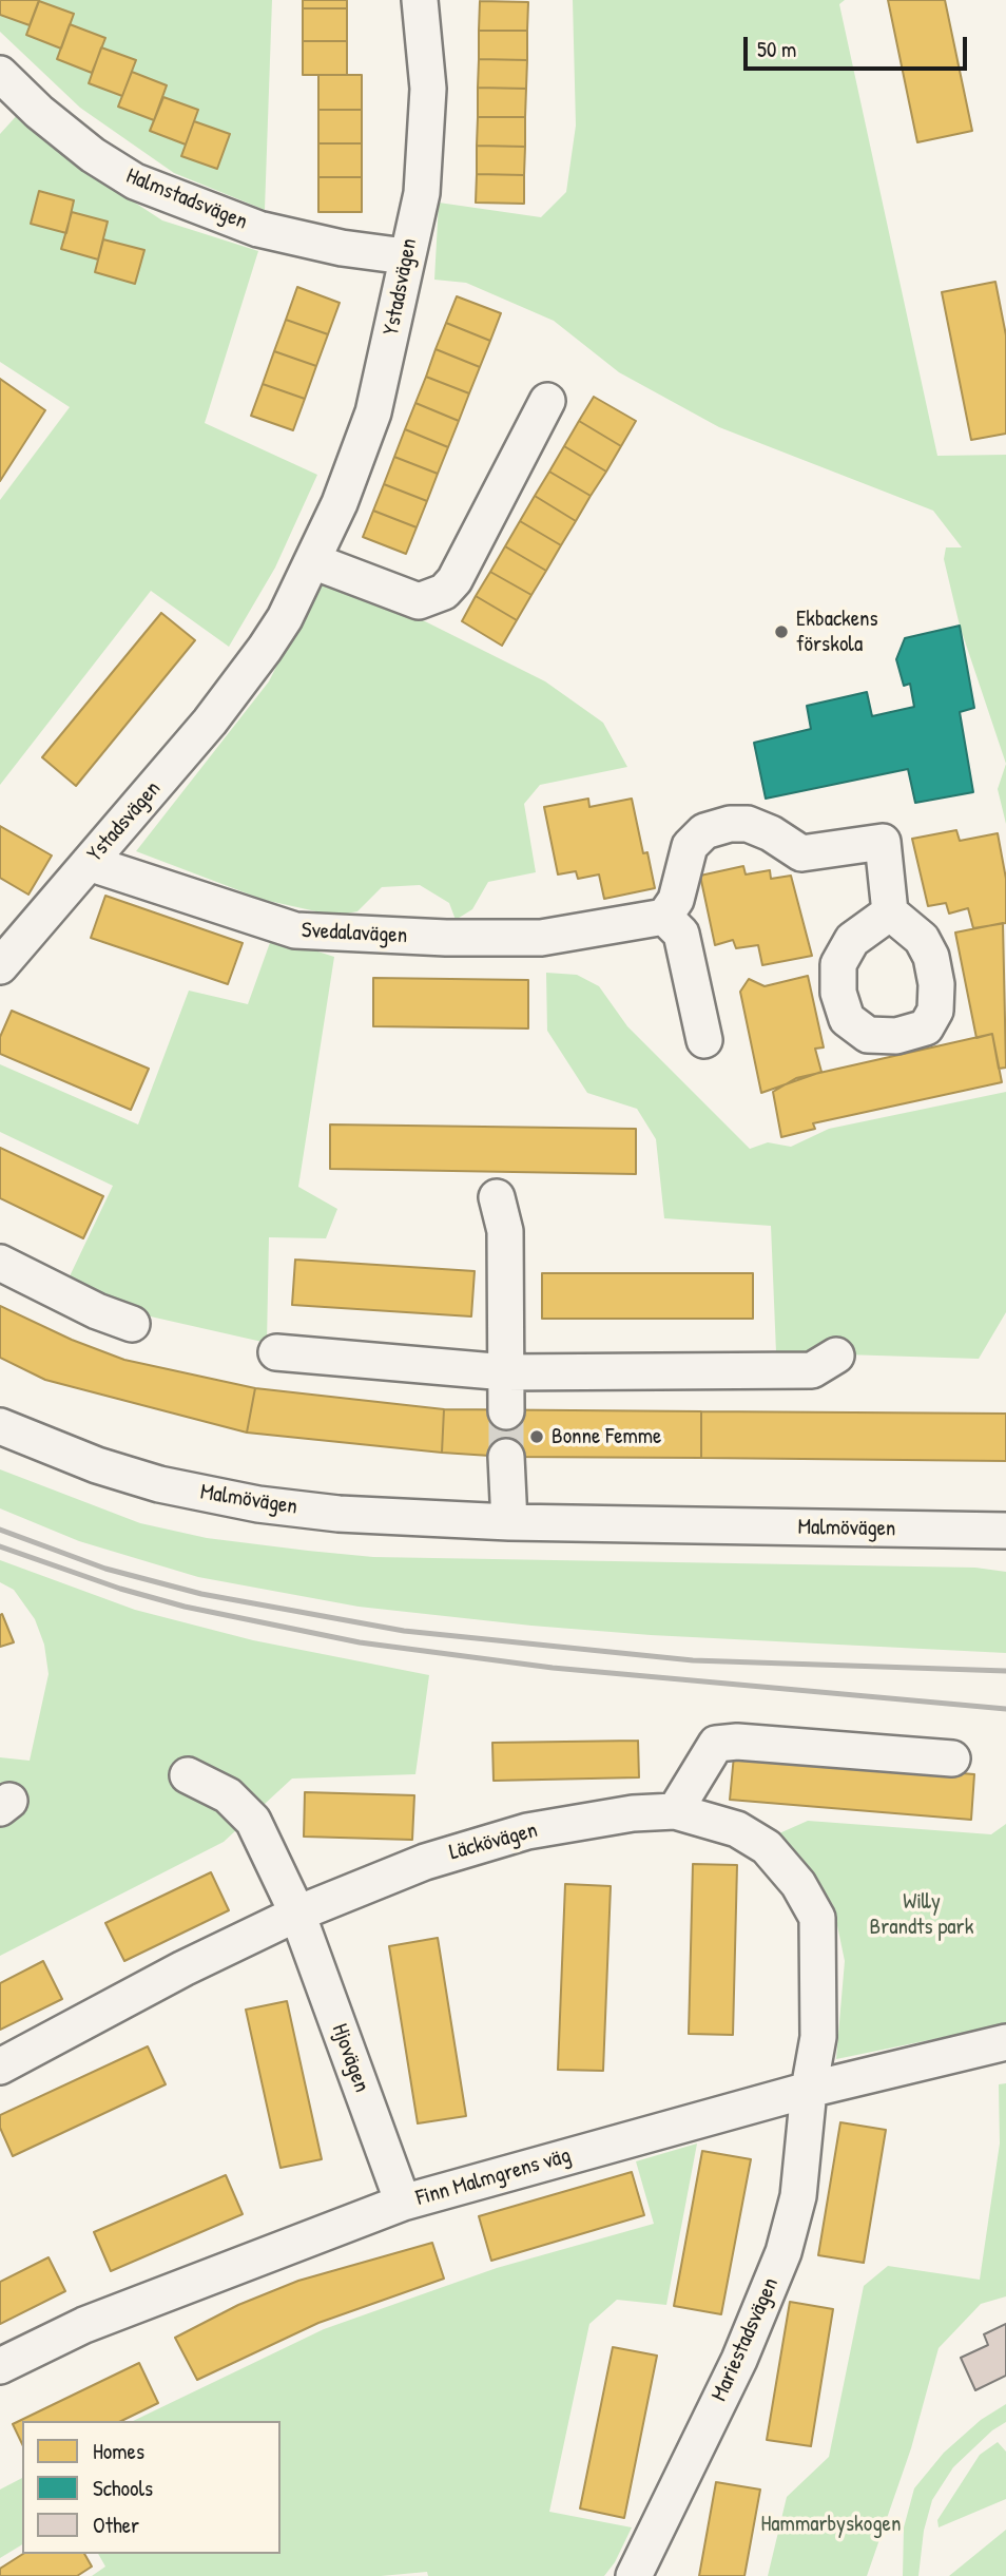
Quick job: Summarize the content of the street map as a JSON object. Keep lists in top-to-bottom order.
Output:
{
  "streets": {
    "street": [
      "Halmstadsvägen",
      "Ystadsvägen",
      "Svedalavägen",
      "Malmövägen",
      "Läckövägen",
      "Hjovägen",
      "Finn Malmgrens väg",
      "Mariestadsvägen"
    ]
  },
  "crossings": [
    ["Halmstadsvägen", "Ystadsvägen"],
    ["Ystadsvägen", "Svedalavägen"],
    ["Läckövägen", "Hjovägen"],
    ["Läckövägen", "Finn Malmgrens väg"],
    ["Läckövägen", "Mariestadsvägen"],
    ["Hjovägen", "Finn Malmgrens väg"],
    ["Finn Malmgrens väg", "Mariestadsvägen"]
  ],
  "parks": ["Willy Brandts park", "Hammarbyskogen"],
  "places": ["Ekbackens förskola", "Bonne Femme"],
  "legend": ["Homes", "Schools", "Other"],
  "scale_bar": "50 m"
}
